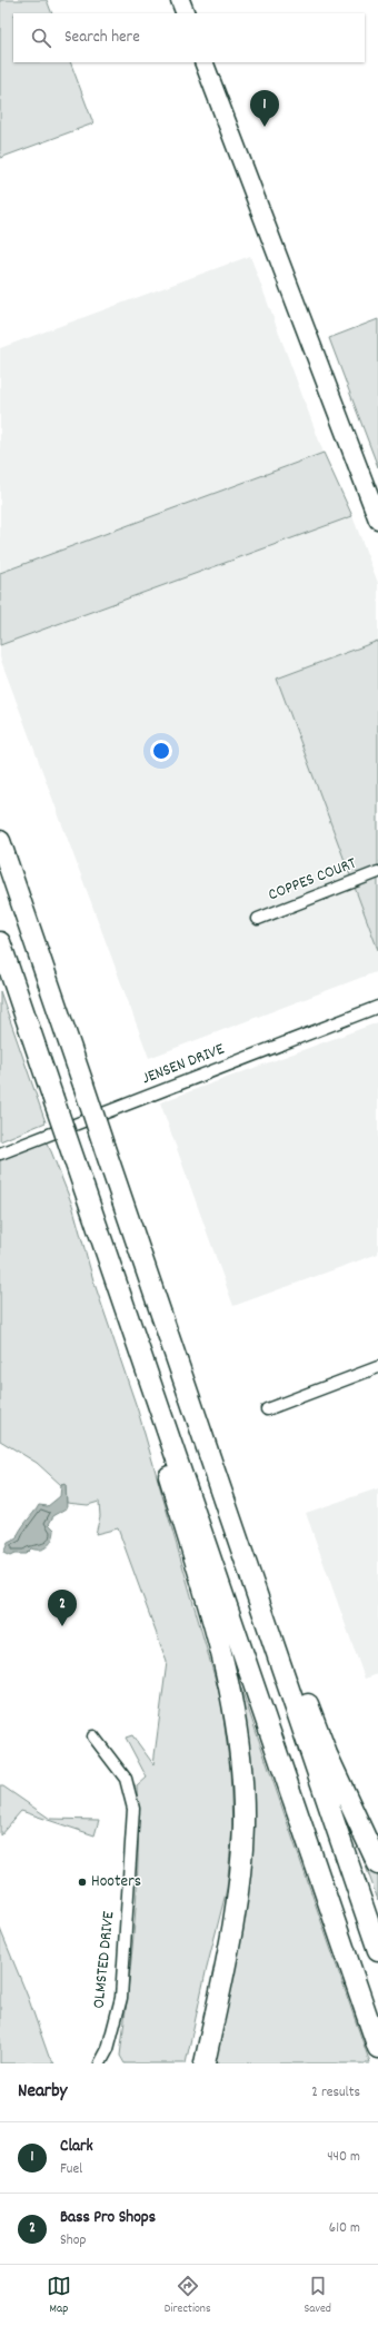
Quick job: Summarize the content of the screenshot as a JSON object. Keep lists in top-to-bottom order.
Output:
{
  "streets": {
    "street": ["COPPES COURT", "JENSEN DRIVE", "OLMSTED DRIVE"]
  },
  "places": ["Hooters"],
  "page": {
    "search": "Search here",
    "pins": ["1", "2"],
    "heading": ["Nearby", "2 results"],
    "list": [
      {
        "mark": "1",
        "name": "Clark",
        "note": "Fuel",
        "value": "440 m"
      },
      {
        "mark": "2",
        "name": "Bass Pro Shops",
        "note": "Shop",
        "value": "610 m"
      }
    ],
    "nav": ["Map", "Directions", "Saved"]
  }
}
